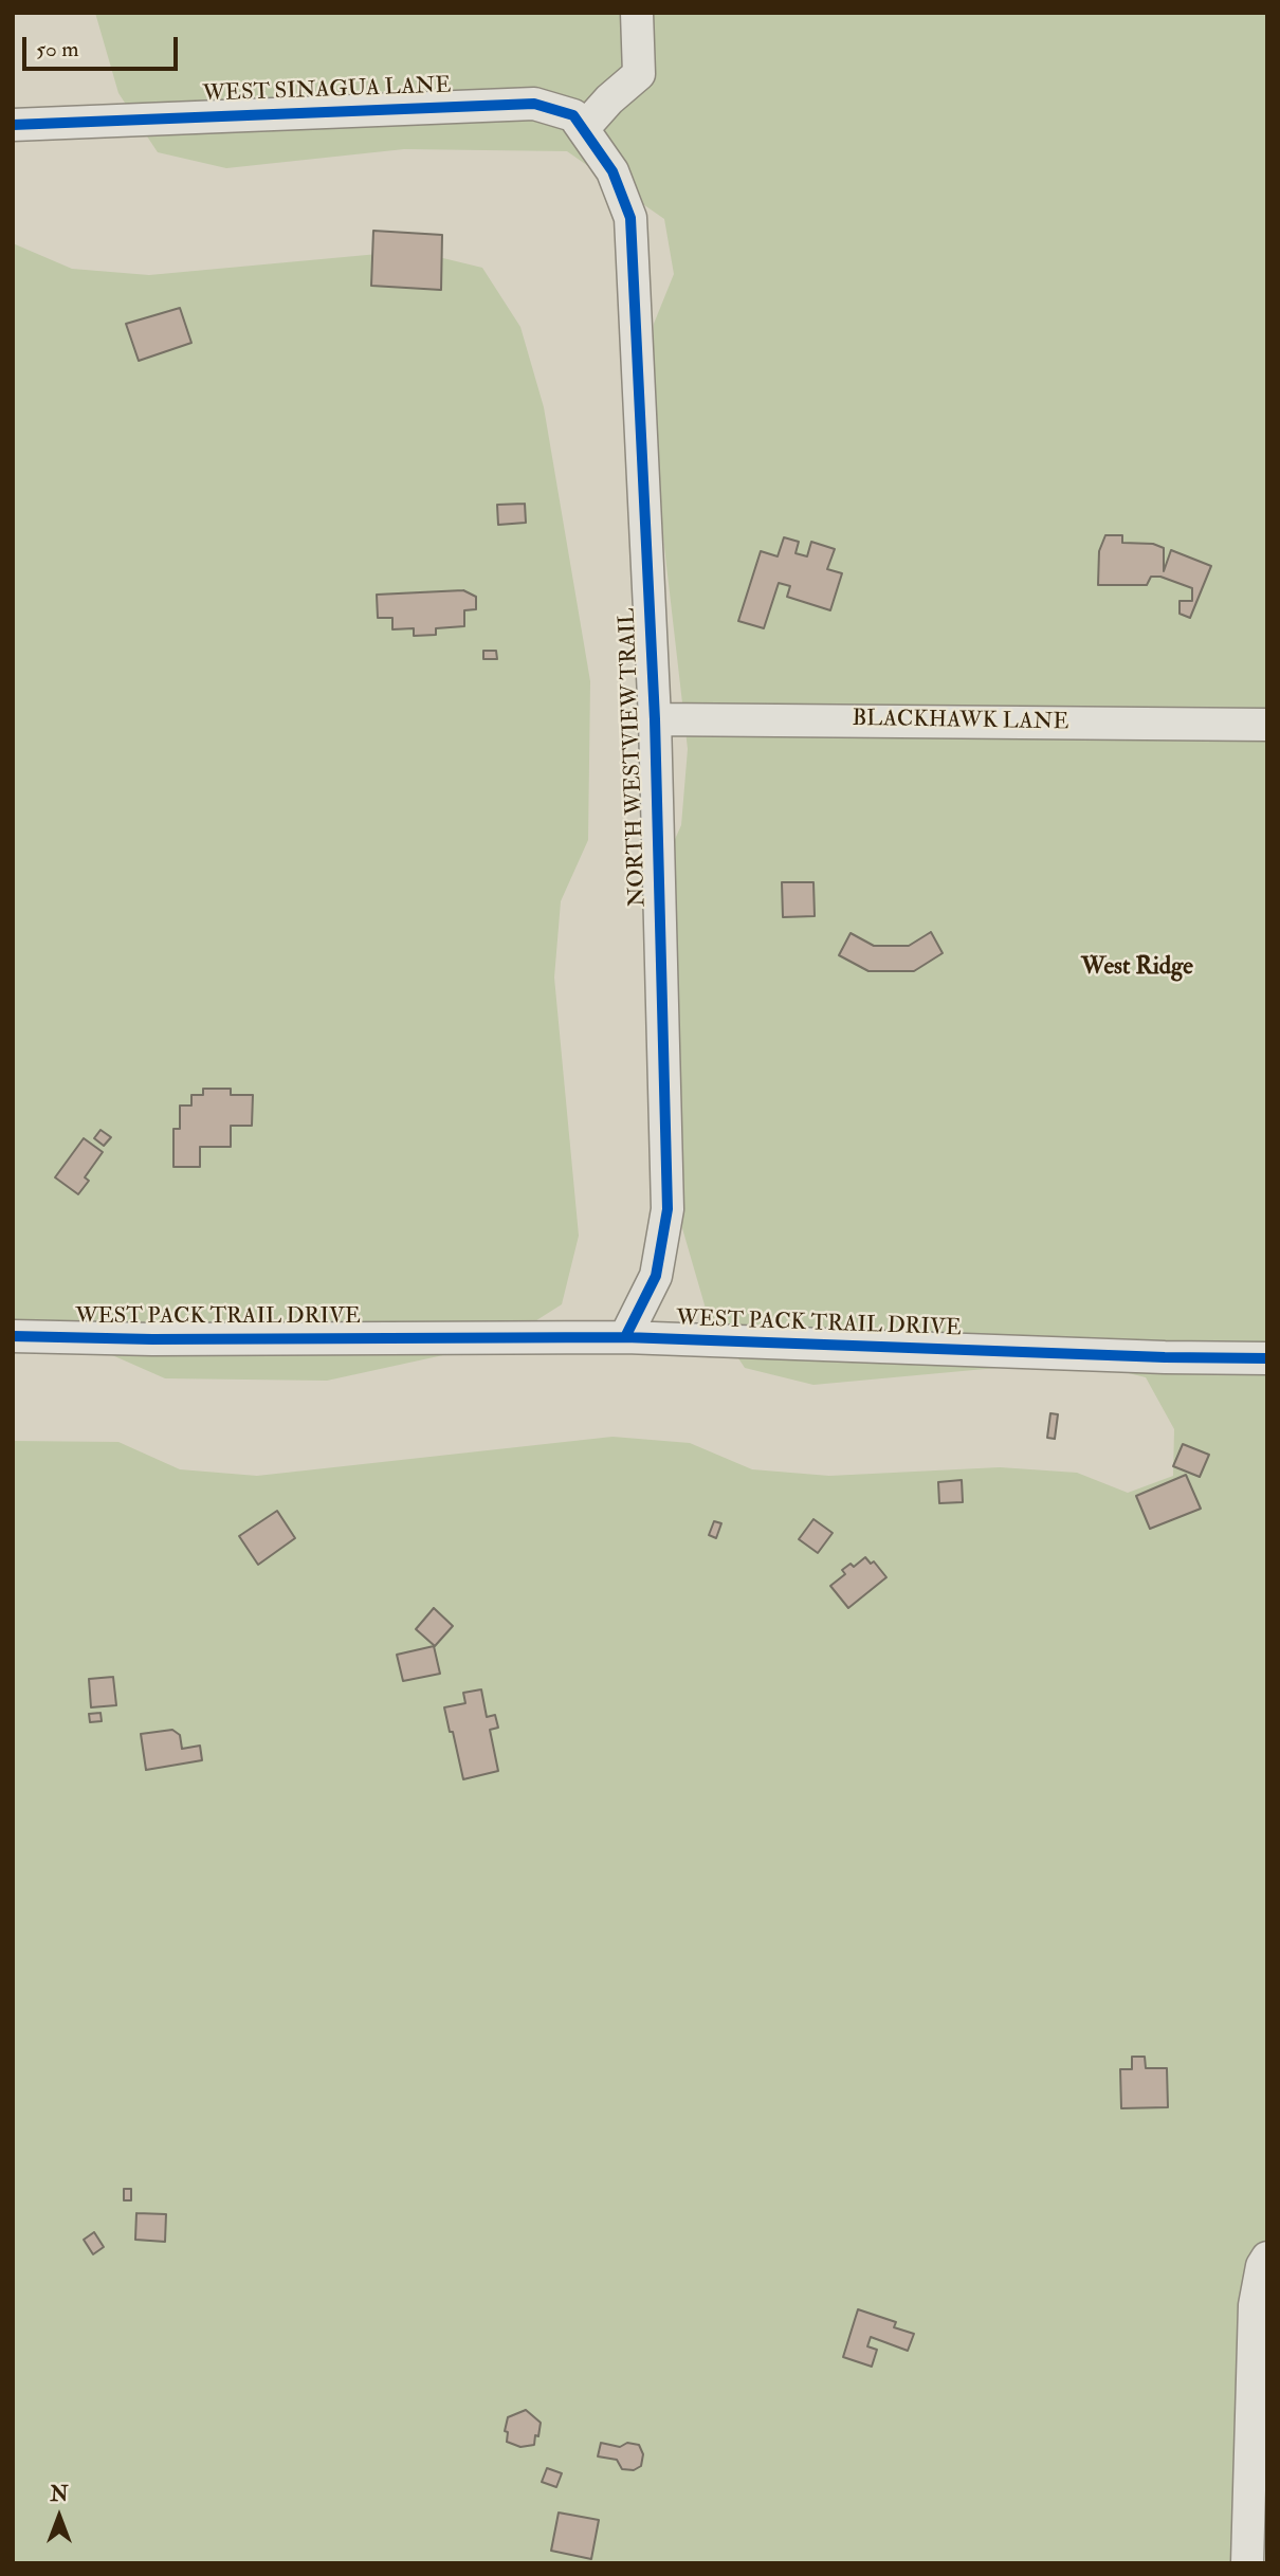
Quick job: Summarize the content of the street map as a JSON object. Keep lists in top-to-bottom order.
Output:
{
  "streets": {
    "street": [
      "WEST SINAGUA LANE",
      "BLACKHAWK LANE",
      "NORTH WESTVIEW TRAIL",
      "WEST PACK TRAIL DRIVE"
    ]
  },
  "crossings": [
    ["WEST SINAGUA LANE", "NORTH WESTVIEW TRAIL"],
    ["BLACKHAWK LANE", "NORTH WESTVIEW TRAIL"],
    ["NORTH WESTVIEW TRAIL", "WEST PACK TRAIL DRIVE"]
  ],
  "districts": ["West Ridge"],
  "scale_bar": "50 m",
  "north": "top"
}
